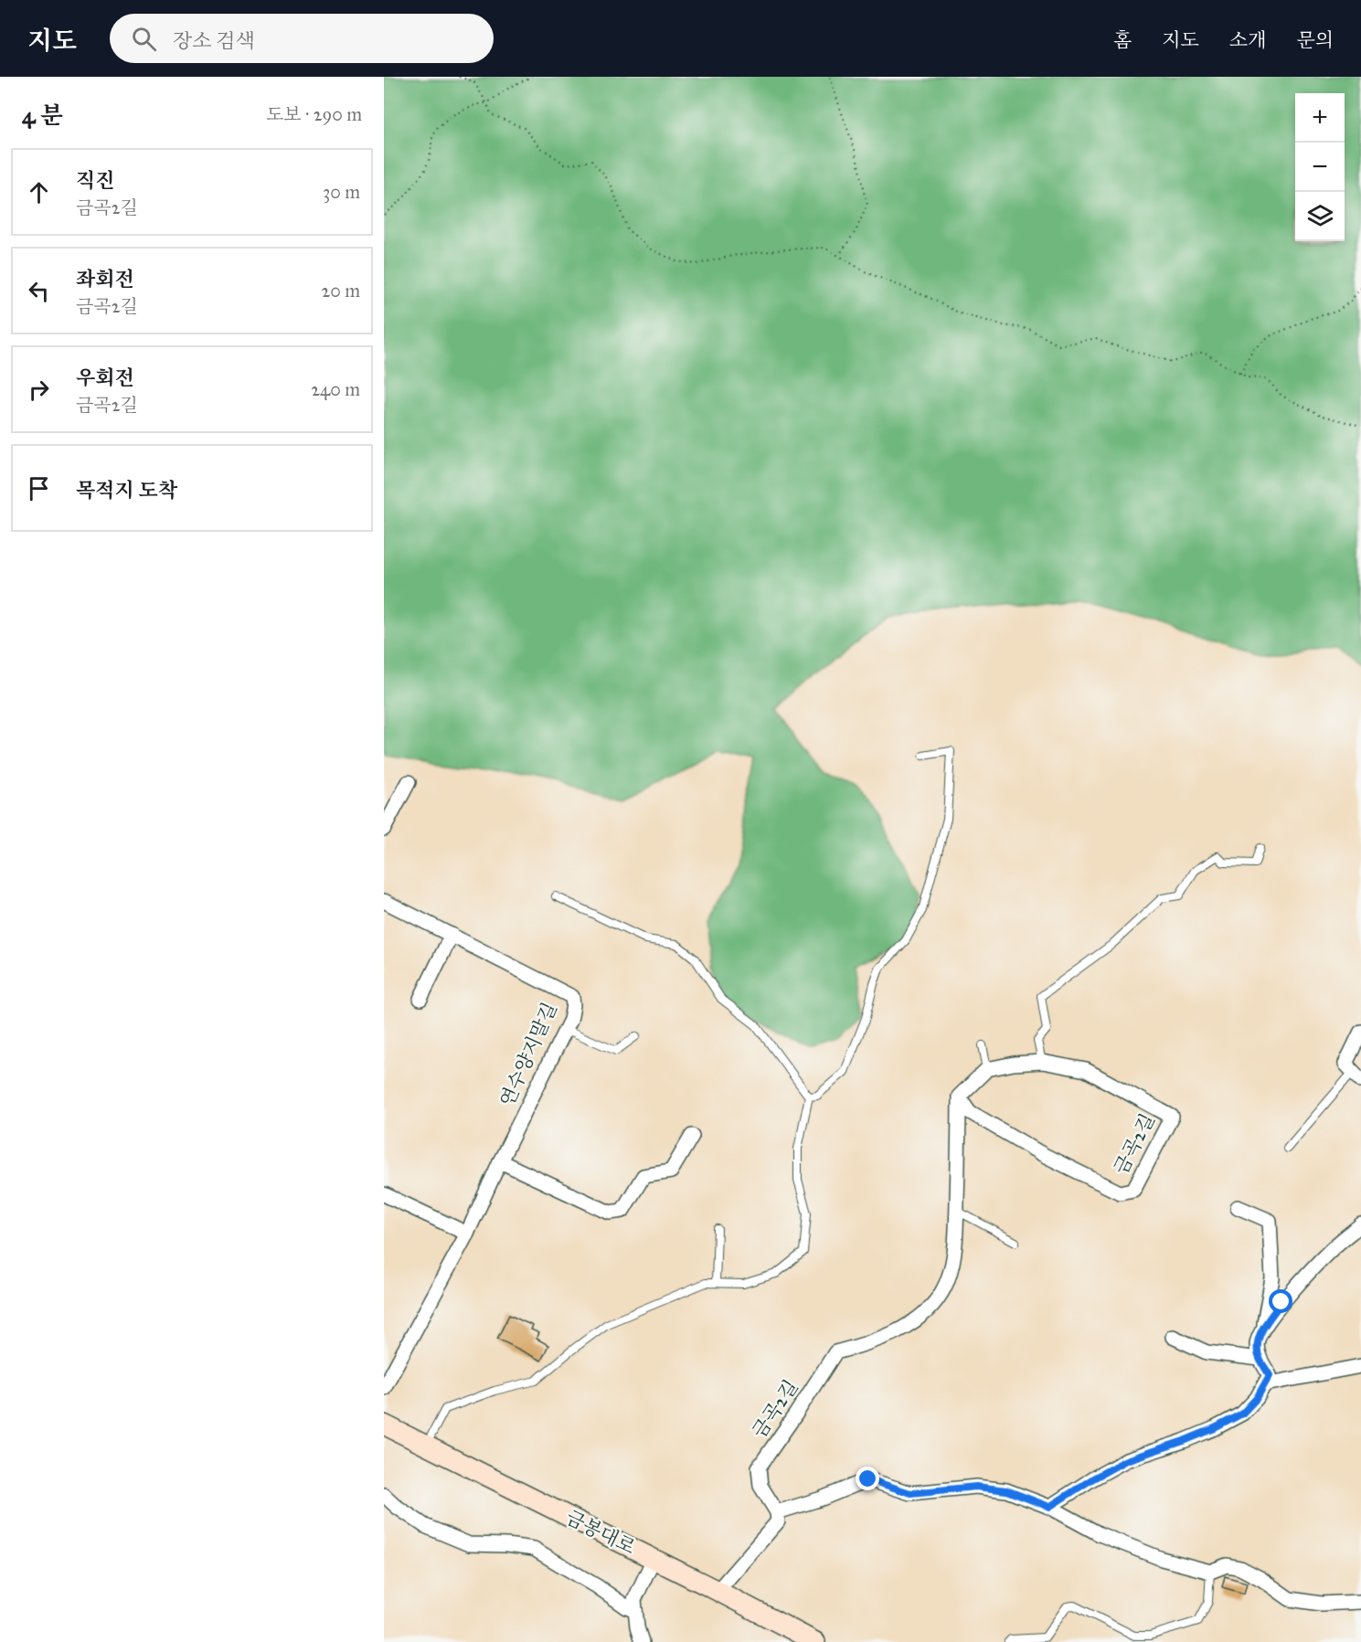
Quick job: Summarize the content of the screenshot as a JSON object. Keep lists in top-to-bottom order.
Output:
{
  "streets": {
    "street": ["연수양지말길", "금곡2길", "금봉대로"]
  },
  "page": {
    "header": "지도",
    "search": "장소 검색",
    "nav": [
      "홈",
      "지도",
      "소개",
      "문의"
    ],
    "heading": ["4 분", "도보 · 290 m"],
    "map_buttons": ["+", "−"],
    "list": [
      ["직진", "금곡2길", "30 m"],
      ["좌회전", "금곡2길", "20 m"],
      ["우회전", "금곡2길", "240 m"],
      "목적지 도착"
    ]
  }
}
